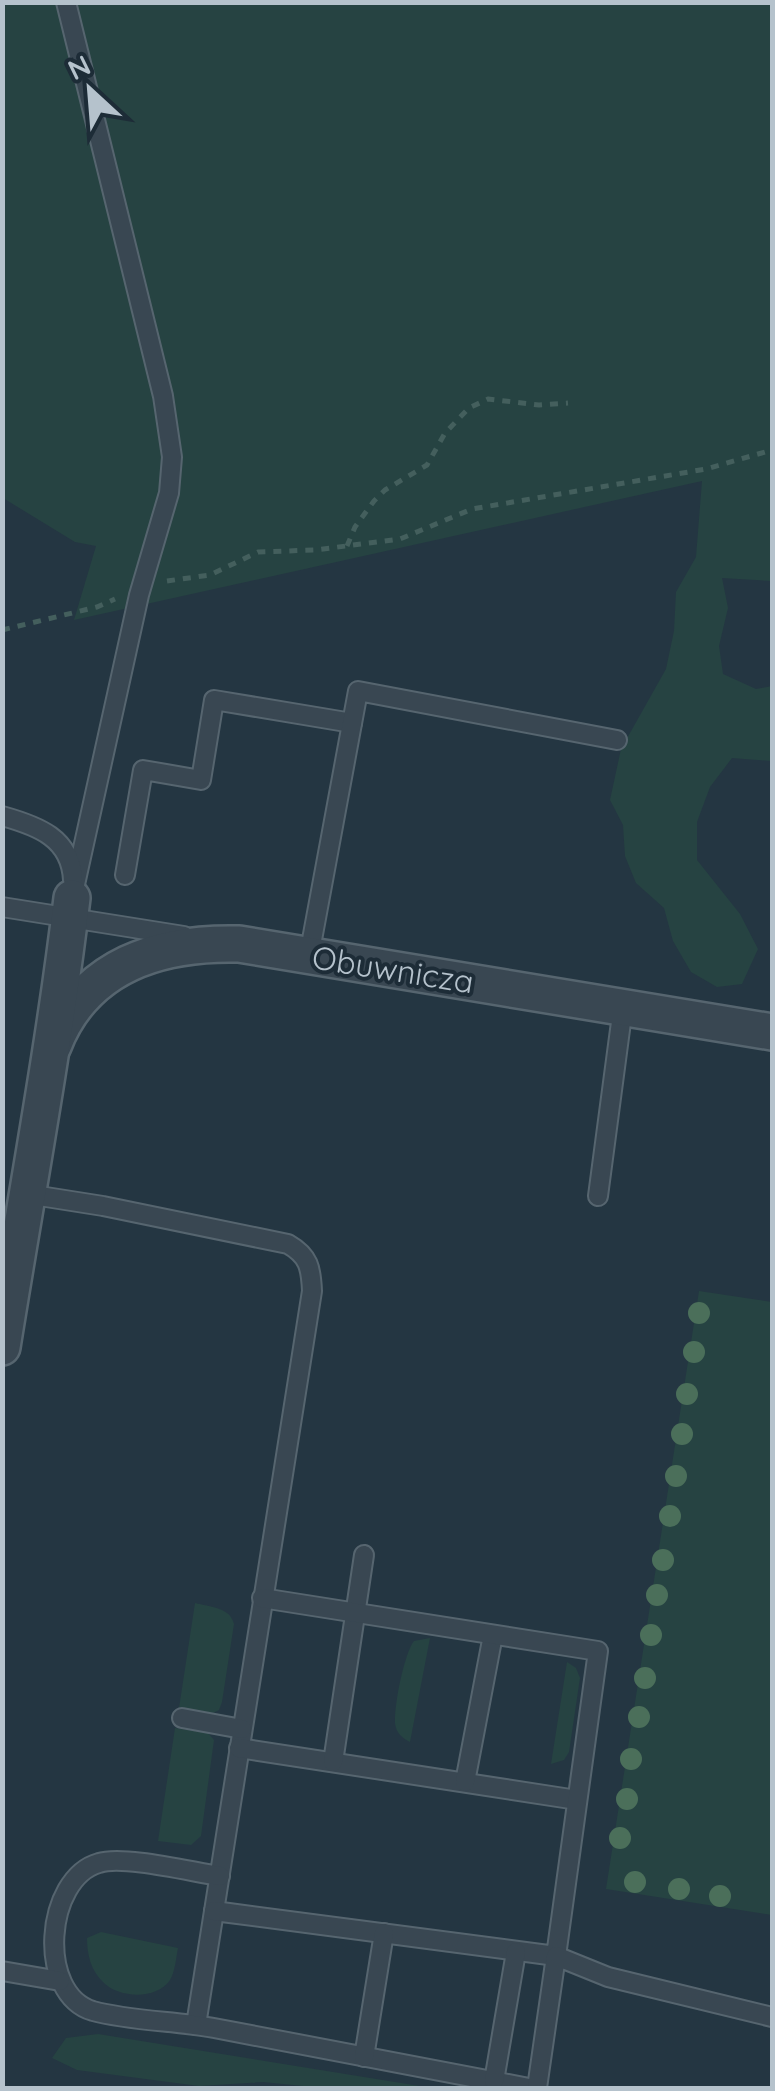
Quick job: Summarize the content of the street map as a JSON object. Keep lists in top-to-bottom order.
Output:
{
  "streets": {
    "street": ["Obuwnicza"]
  },
  "north": "top left"
}
